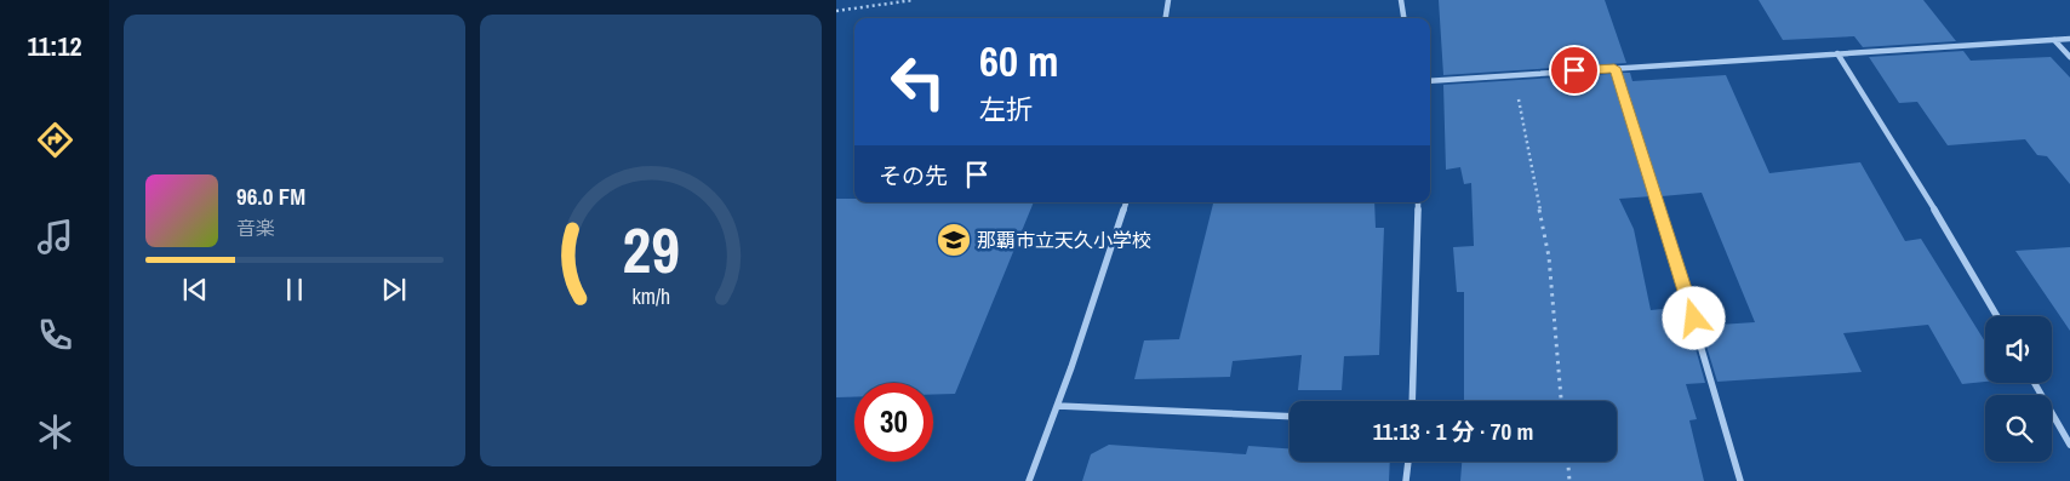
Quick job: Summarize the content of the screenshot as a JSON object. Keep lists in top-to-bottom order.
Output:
{
  "places": {
    "school or university": ["那覇市立天久小学校"]
  },
  "page": {
    "tabs": "11:12",
    "turn": ["60 m", "左折"],
    "then": "その先",
    "song": ["96.0 FM", "音楽"],
    "limit": "30",
    "trip": "11:13 · 1 分 · 70 m",
    "gauge": ["29", "km/h"]
  }
}
